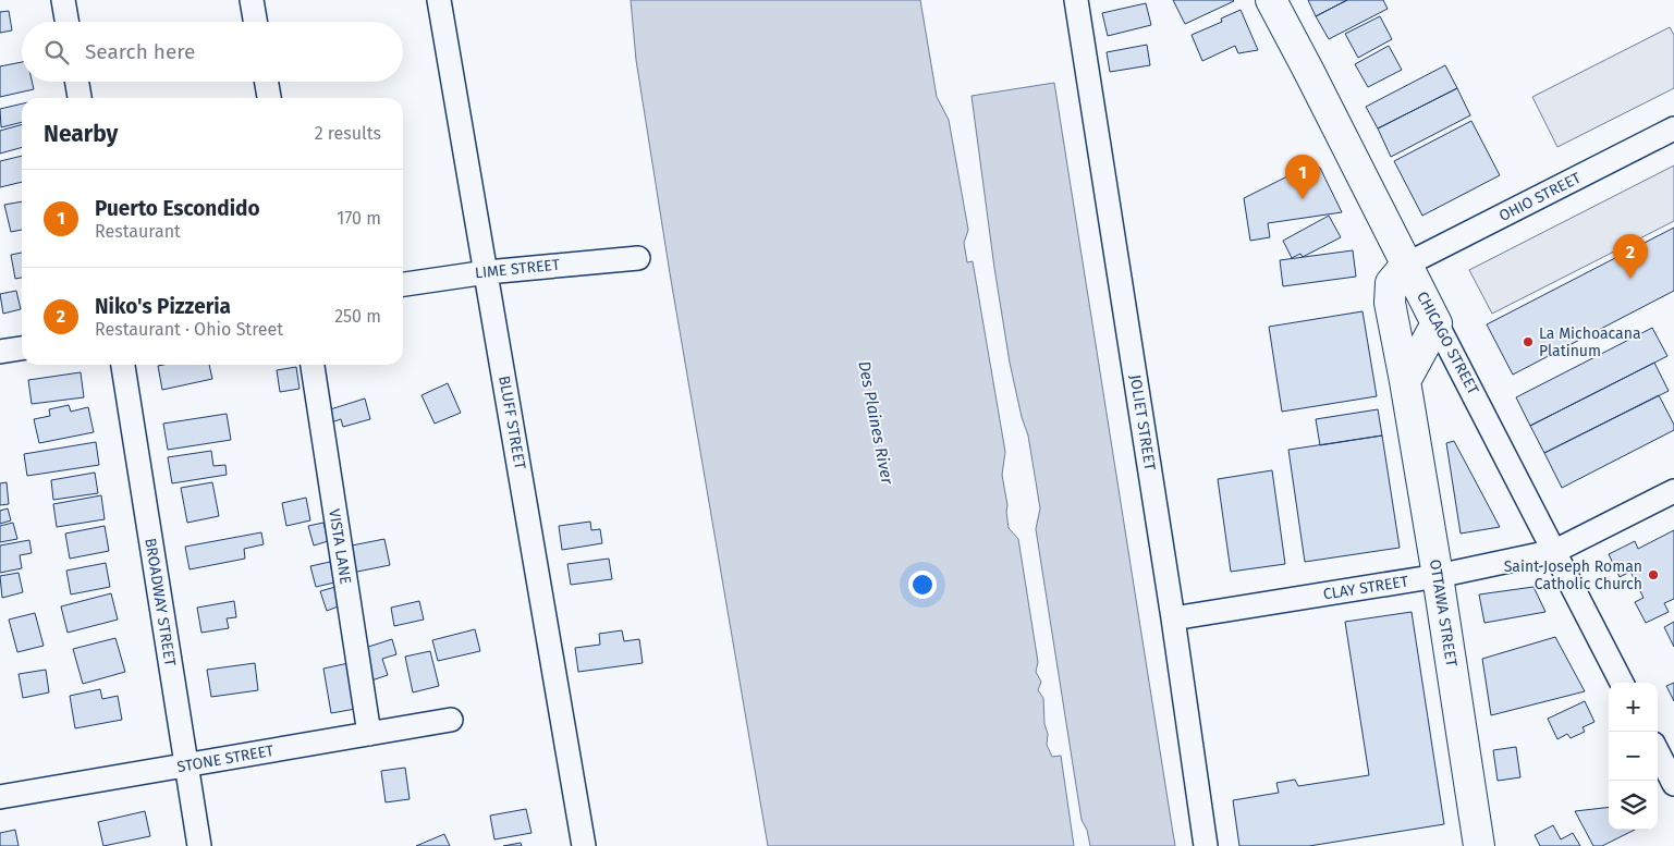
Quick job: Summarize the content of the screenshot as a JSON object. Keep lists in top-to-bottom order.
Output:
{
  "streets": {
    "main road": ["CHICAGO STREET", "OTTAWA STREET"],
    "street": [
      "OHIO STREET",
      "LIME STREET",
      "BLUFF STREET",
      "JOLIET STREET",
      "VISTA LANE",
      "CLAY STREET",
      "BROADWAY STREET",
      "STONE STREET"
    ]
  },
  "crossings": [
    ["OHIO STREET", "CHICAGO STREET"],
    ["OHIO STREET", "OTTAWA STREET"],
    ["LIME STREET", "BLUFF STREET"],
    ["CHICAGO STREET", "CLAY STREET"],
    ["CHICAGO STREET", "OTTAWA STREET"],
    ["JOLIET STREET", "CLAY STREET"],
    ["VISTA LANE", "STONE STREET"],
    ["CLAY STREET", "OTTAWA STREET"],
    ["BROADWAY STREET", "STONE STREET"]
  ],
  "water": ["Des Plaines River"],
  "places": ["La Michoacana Platinum", "Saint Joseph Roman Catholic Church"],
  "page": {
    "search": "Search here",
    "heading": ["Nearby", "2 results"],
    "pins": ["1", "2"],
    "list": [
      {
        "mark": "1",
        "name": "Puerto Escondido",
        "note": "Restaurant",
        "value": "170 m"
      },
      {
        "mark": "2",
        "name": "Niko's Pizzeria",
        "note": "Restaurant · Ohio Street",
        "value": "250 m"
      }
    ],
    "map_buttons": ["+", "−"]
  }
}
